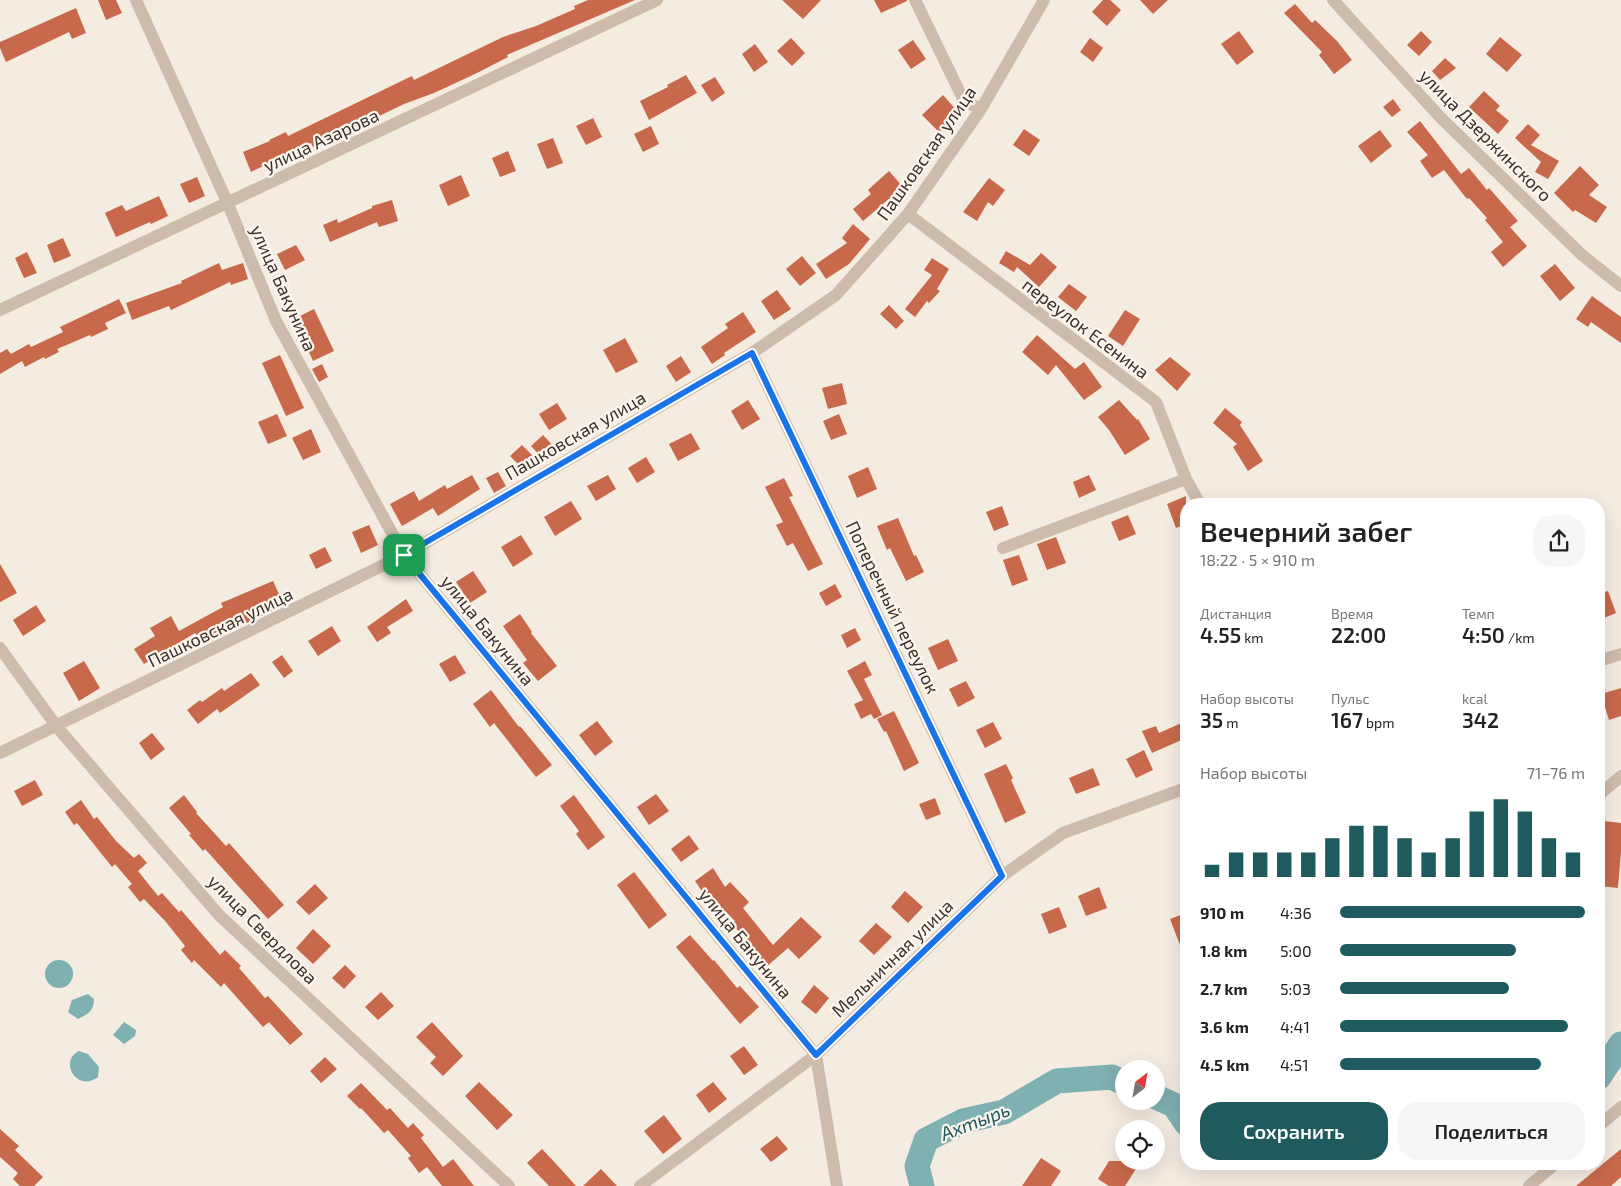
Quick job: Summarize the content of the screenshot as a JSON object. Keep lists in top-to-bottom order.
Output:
{
  "streets": {
    "street": [
      "улица Дзержинского",
      "улица Азарова",
      "Пашковская улица",
      "улица Бакунина",
      "переулок Есенина",
      "Поперечный переулок",
      "улица Свердлова",
      "Мельничная улица"
    ]
  },
  "crossings": [
    ["улица Азарова", "улица Бакунина"],
    ["Пашковская улица", "улица Бакунина"],
    ["Пашковская улица", "переулок Есенина"],
    ["Пашковская улица", "Поперечный переулок"],
    ["Пашковская улица", "улица Свердлова"],
    ["улица Бакунина", "Мельничная улица"],
    ["Поперечный переулок", "Мельничная улица"]
  ],
  "water": ["Ахтырь"],
  "north": "top right",
  "page": {
    "heading": ["Вечерний забег", "18:22 · 5 × 910 m"],
    "stats": [
      ["Дистанция", "4.55 km"],
      ["Время", "22:00"],
      ["Темп", "4:50 /km"],
      ["Набор высоты", "35 m"],
      ["Пульс", "167 bpm"],
      ["kcal", "342"]
    ],
    "chart": ["Набор высоты", "71–76 m"],
    "list": [
      {
        "name": "910 m",
        "note": "4:36"
      },
      {
        "name": "1.8 km",
        "note": "5:00"
      },
      {
        "name": "2.7 km",
        "note": "5:03"
      },
      {
        "name": "3.6 km",
        "note": "4:41"
      },
      {
        "name": "4.5 km",
        "note": "4:51"
      }
    ],
    "buttons": ["Сохранить", "Поделиться"]
  }
}
